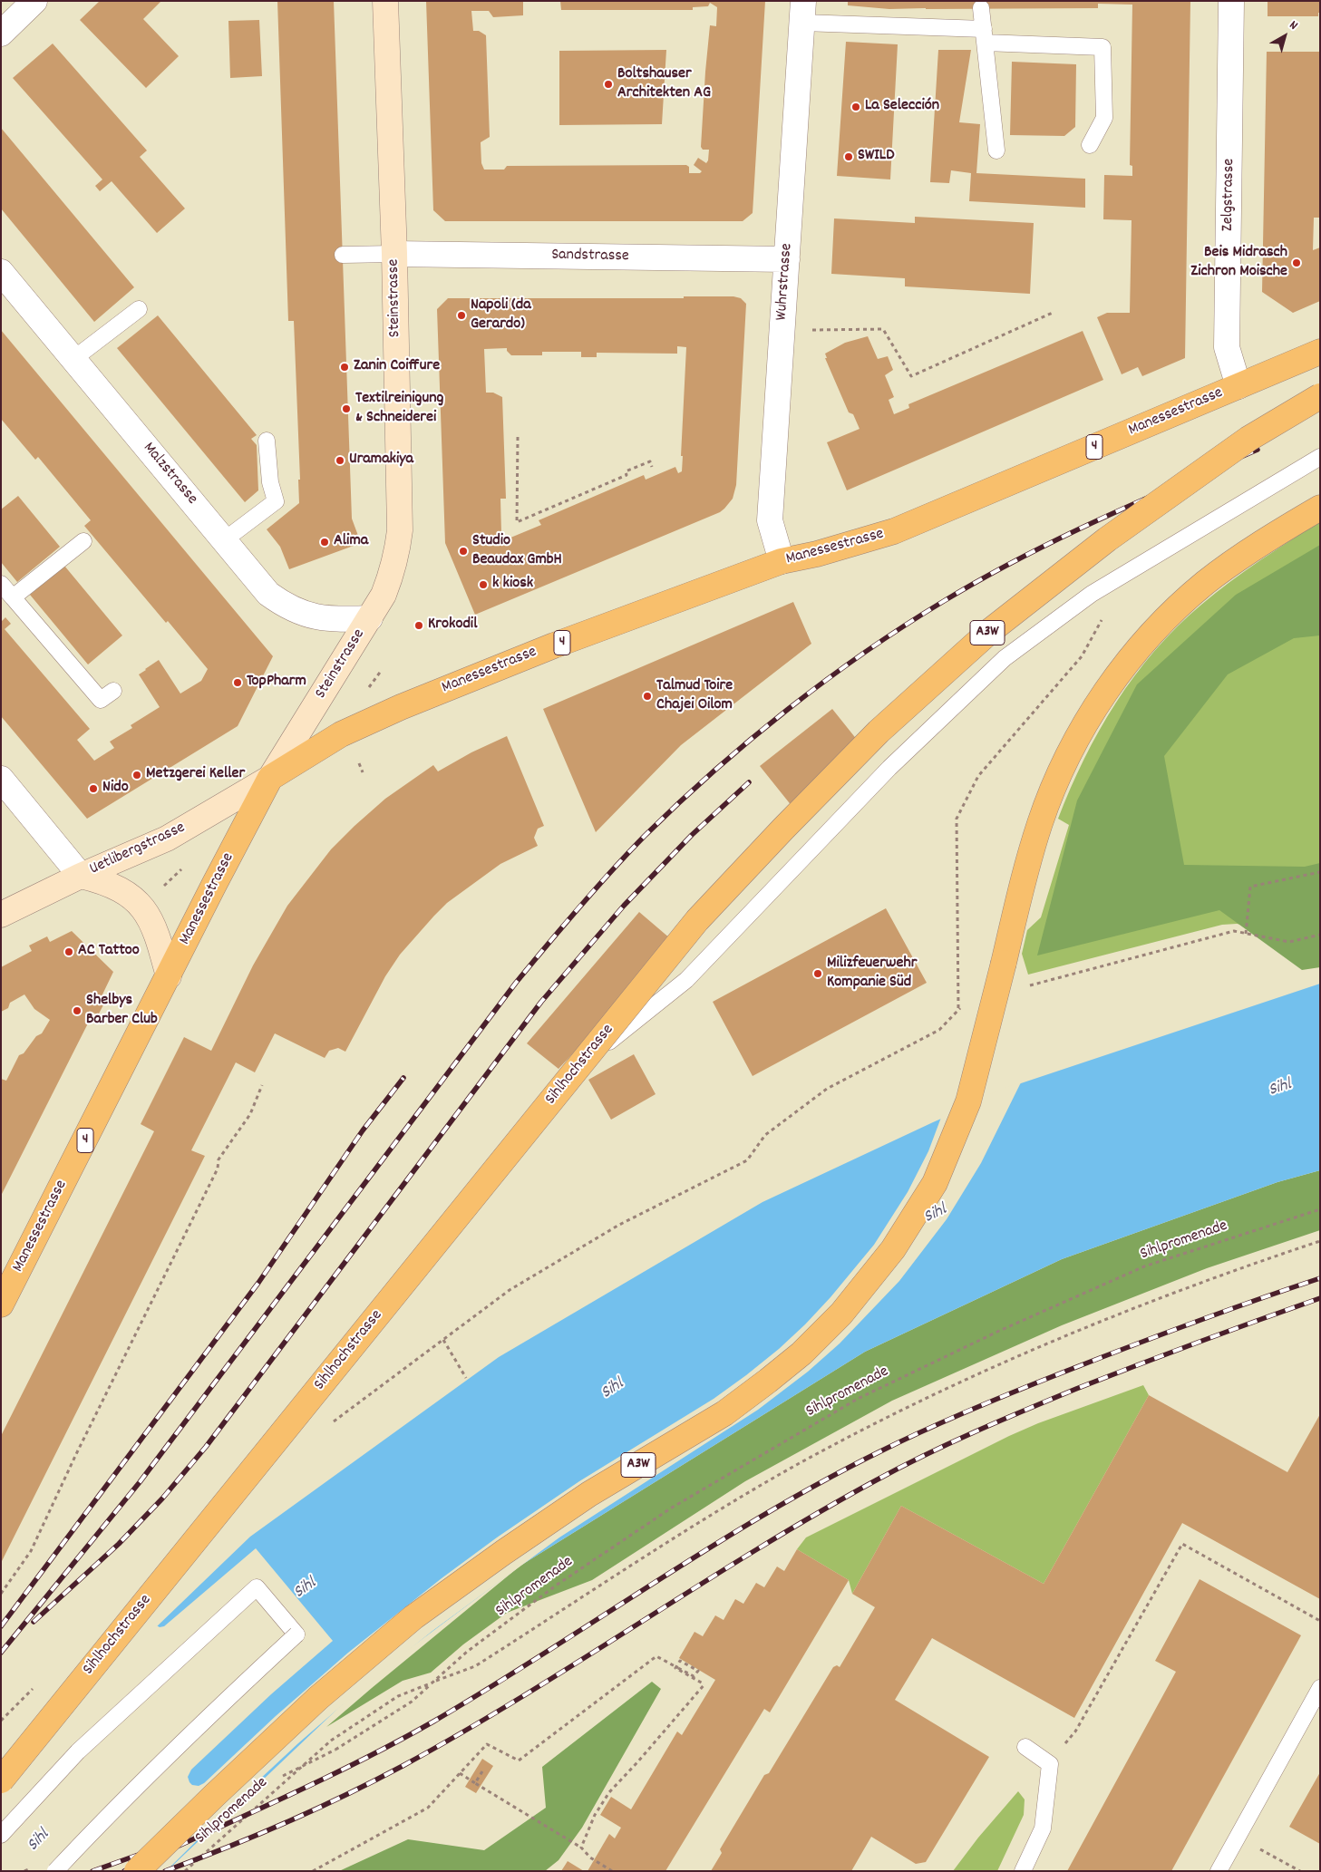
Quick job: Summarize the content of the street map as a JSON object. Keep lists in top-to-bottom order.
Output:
{
  "streets": {
    "main road": [
      "Manessestrasse",
      "4",
      "A3W",
      "Sihlhochstrasse"
    ],
    "street": [
      "Zelgstrasse",
      "Sandstrasse",
      "Wuhrstrasse",
      "Steinstrasse",
      "Malzstrasse",
      "Uetlibergstrasse"
    ],
    "path": ["Sihlpromenade"]
  },
  "crossings": [
    ["Zelgstrasse", "Manessestrasse"],
    ["Sandstrasse", "Wuhrstrasse"],
    ["Sandstrasse", "Steinstrasse"],
    ["Wuhrstrasse", "Manessestrasse"],
    ["Steinstrasse", "Manessestrasse"],
    ["Steinstrasse", "Malzstrasse"],
    ["Steinstrasse", "Uetlibergstrasse"],
    ["Manessestrasse", "Uetlibergstrasse"]
  ],
  "water": ["Sihl"],
  "places": [
    "Boltshauser Architekten AG",
    "La Selección",
    "SWILD",
    "Beis Midrasch Zichron Moische",
    "Napoli (da Gerardo)",
    "Zanin Coiffure",
    "Textilreinigung & Schneiderei",
    "Uramakiya",
    "Alima",
    "Studio Beaudax GmbH",
    "k kiosk",
    "Krokodil",
    "TopPharm",
    "Talmud Toire Chajei Oilom",
    "Metzgerei Keller",
    "Nido",
    "AC Tattoo",
    "Milizfeuerwehr Kompanie Süd",
    "Shelbys Barber Club"
  ],
  "north": "top right"
}
